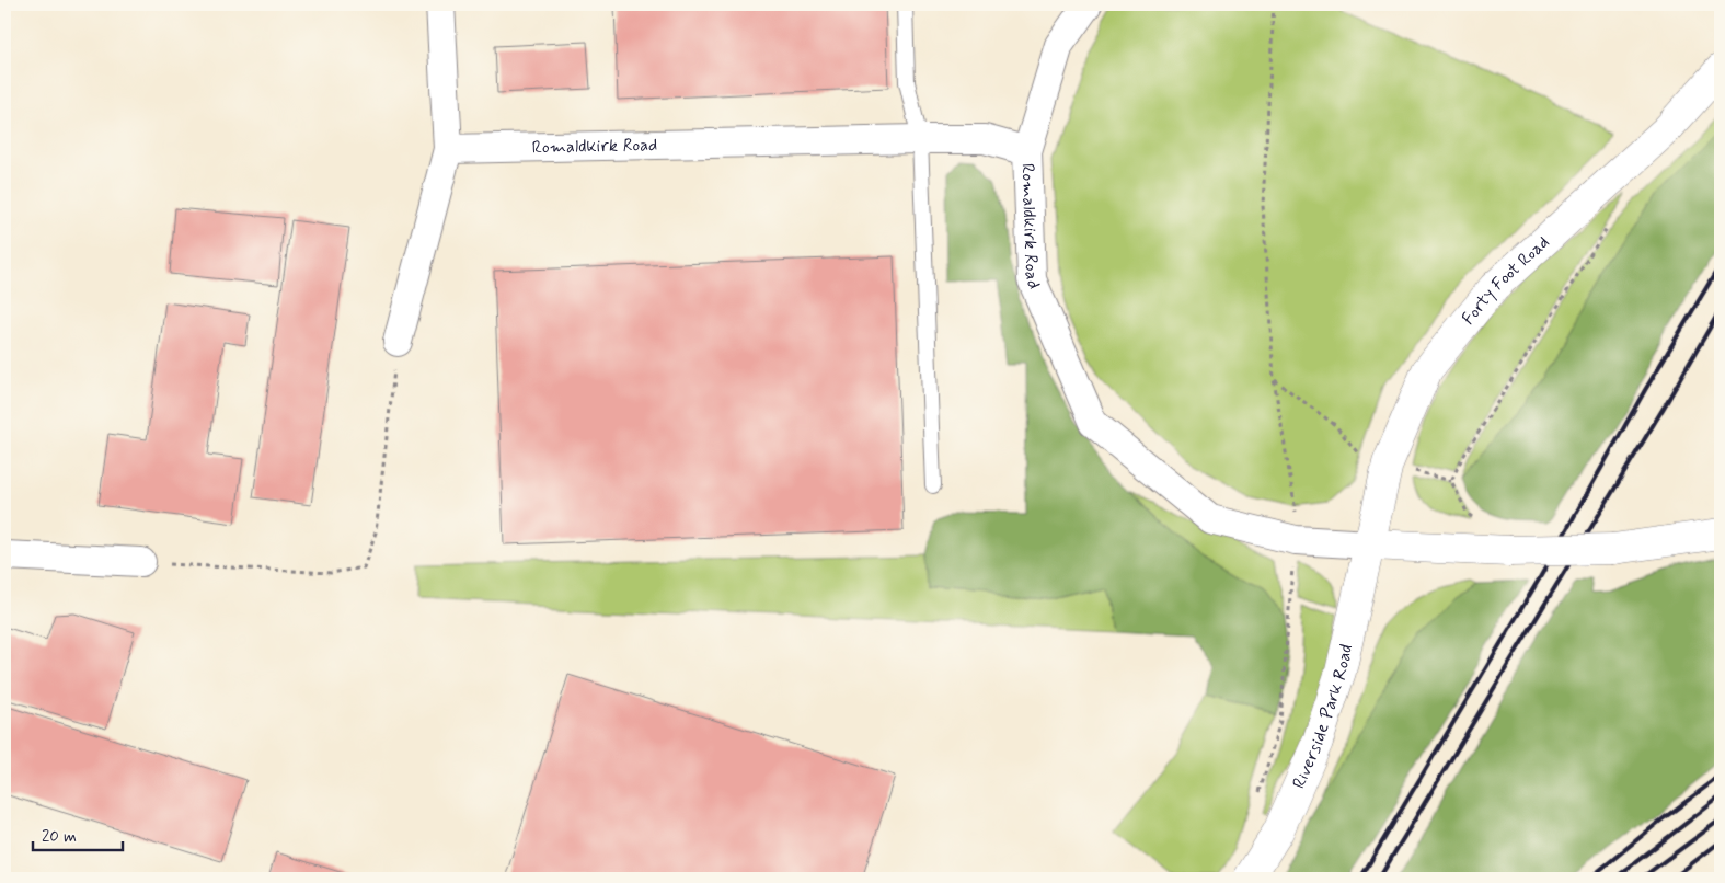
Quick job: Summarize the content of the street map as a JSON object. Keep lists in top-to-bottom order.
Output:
{
  "streets": {
    "street": ["Romaldkirk Road", "Forty Foot Road", "Riverside Park Road"]
  },
  "crossings": [
    ["Romaldkirk Road", "Forty Foot Road"],
    ["Romaldkirk Road", "Riverside Park Road"],
    ["Forty Foot Road", "Riverside Park Road"]
  ],
  "scale_bar": "20 m"
}
